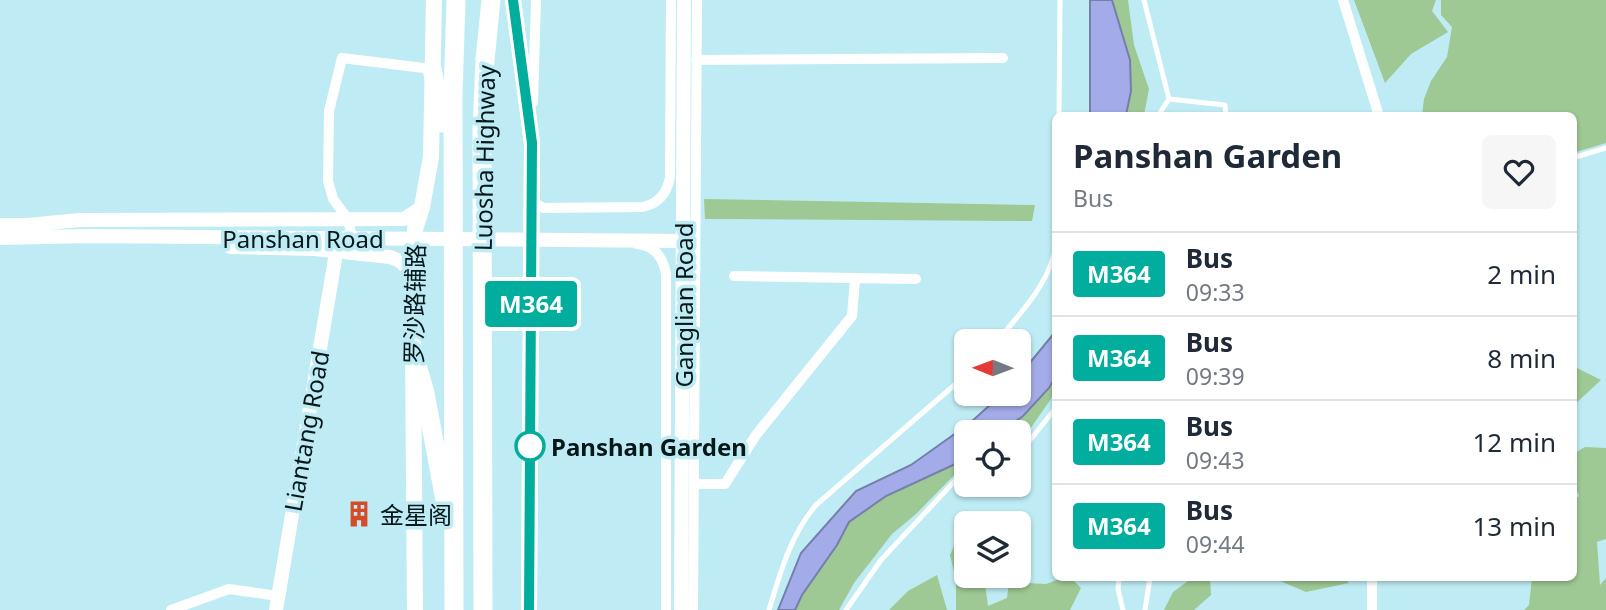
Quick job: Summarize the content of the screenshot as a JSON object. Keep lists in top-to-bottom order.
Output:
{
  "streets": {
    "highway": ["Luosha Highway"],
    "main road": ["罗沙路辅路"],
    "street": ["Panshan Road", "Ganglian Road", "Liantang Road"]
  },
  "crossings": [
    ["Panshan Road", "罗沙路辅路"],
    ["Panshan Road", "Ganglian Road"],
    ["Panshan Road", "Liantang Road"]
  ],
  "places": {
    "other": ["Panshan Garden"],
    "building": ["金星阁"]
  },
  "lines": ["bus line M364"],
  "north": "left",
  "page": {
    "on_map": "M364",
    "heading": ["Panshan Garden", "Bus"],
    "list": [
      {
        "mark": "M364",
        "name": "Bus",
        "note": "09:33",
        "value": "2 min"
      },
      {
        "mark": "M364",
        "name": "Bus",
        "note": "09:39",
        "value": "8 min"
      },
      {
        "mark": "M364",
        "name": "Bus",
        "note": "09:43",
        "value": "12 min"
      },
      {
        "mark": "M364",
        "name": "Bus",
        "note": "09:44",
        "value": "13 min"
      }
    ]
  }
}
